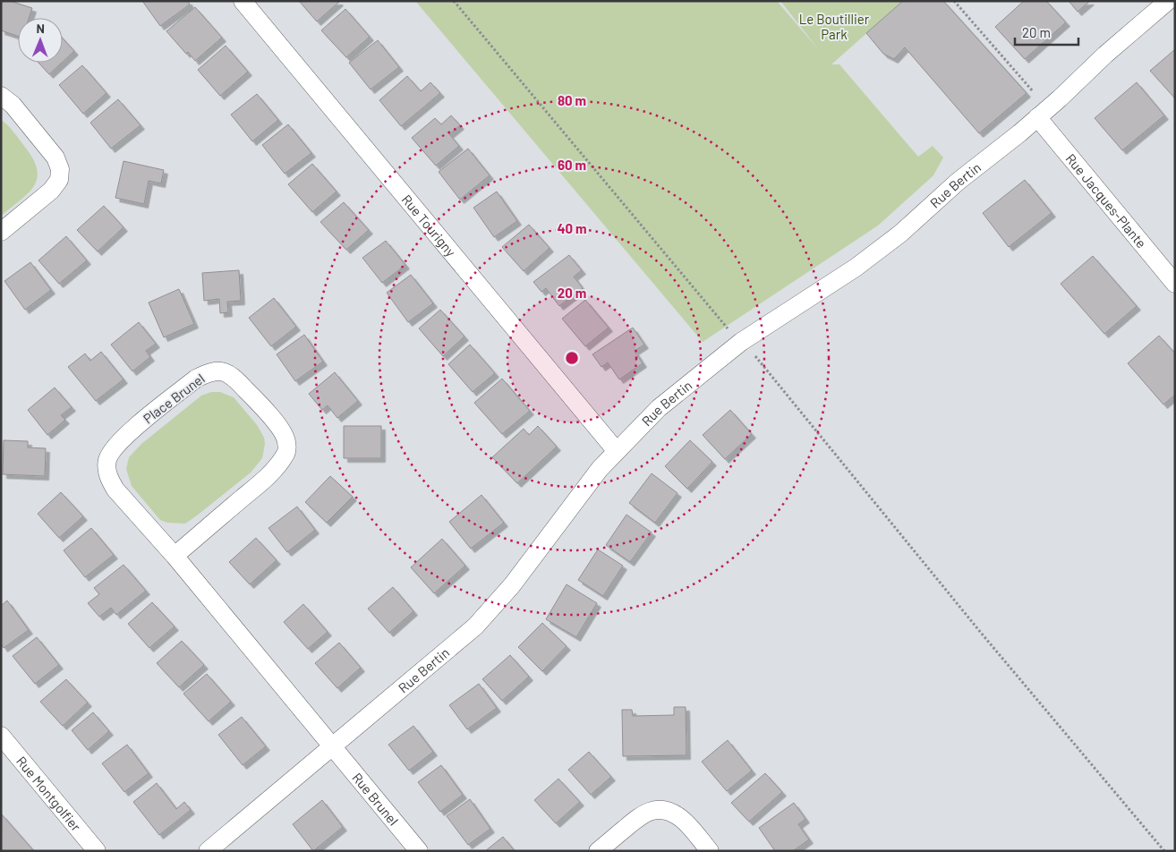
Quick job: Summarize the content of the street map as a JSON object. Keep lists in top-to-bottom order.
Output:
{
  "streets": {
    "street": [
      "Rue Bertin",
      "Rue Jacques-Plante",
      "Rue Tourigny",
      "Place Brunel",
      "Rue Montgolfier",
      "Rue Brunel"
    ]
  },
  "crossings": [
    ["Rue Bertin", "Rue Jacques-Plante"],
    ["Rue Bertin", "Rue Tourigny"],
    ["Rue Bertin", "Place Brunel"],
    ["Rue Bertin", "Rue Brunel"],
    ["Place Brunel", "Rue Brunel"]
  ],
  "parks": ["Le Boutillier Park"],
  "scale_bar": "20 m",
  "north": "top",
  "rings": [
    "80 m",
    "60 m",
    "40 m",
    "20 m"
  ]
}
